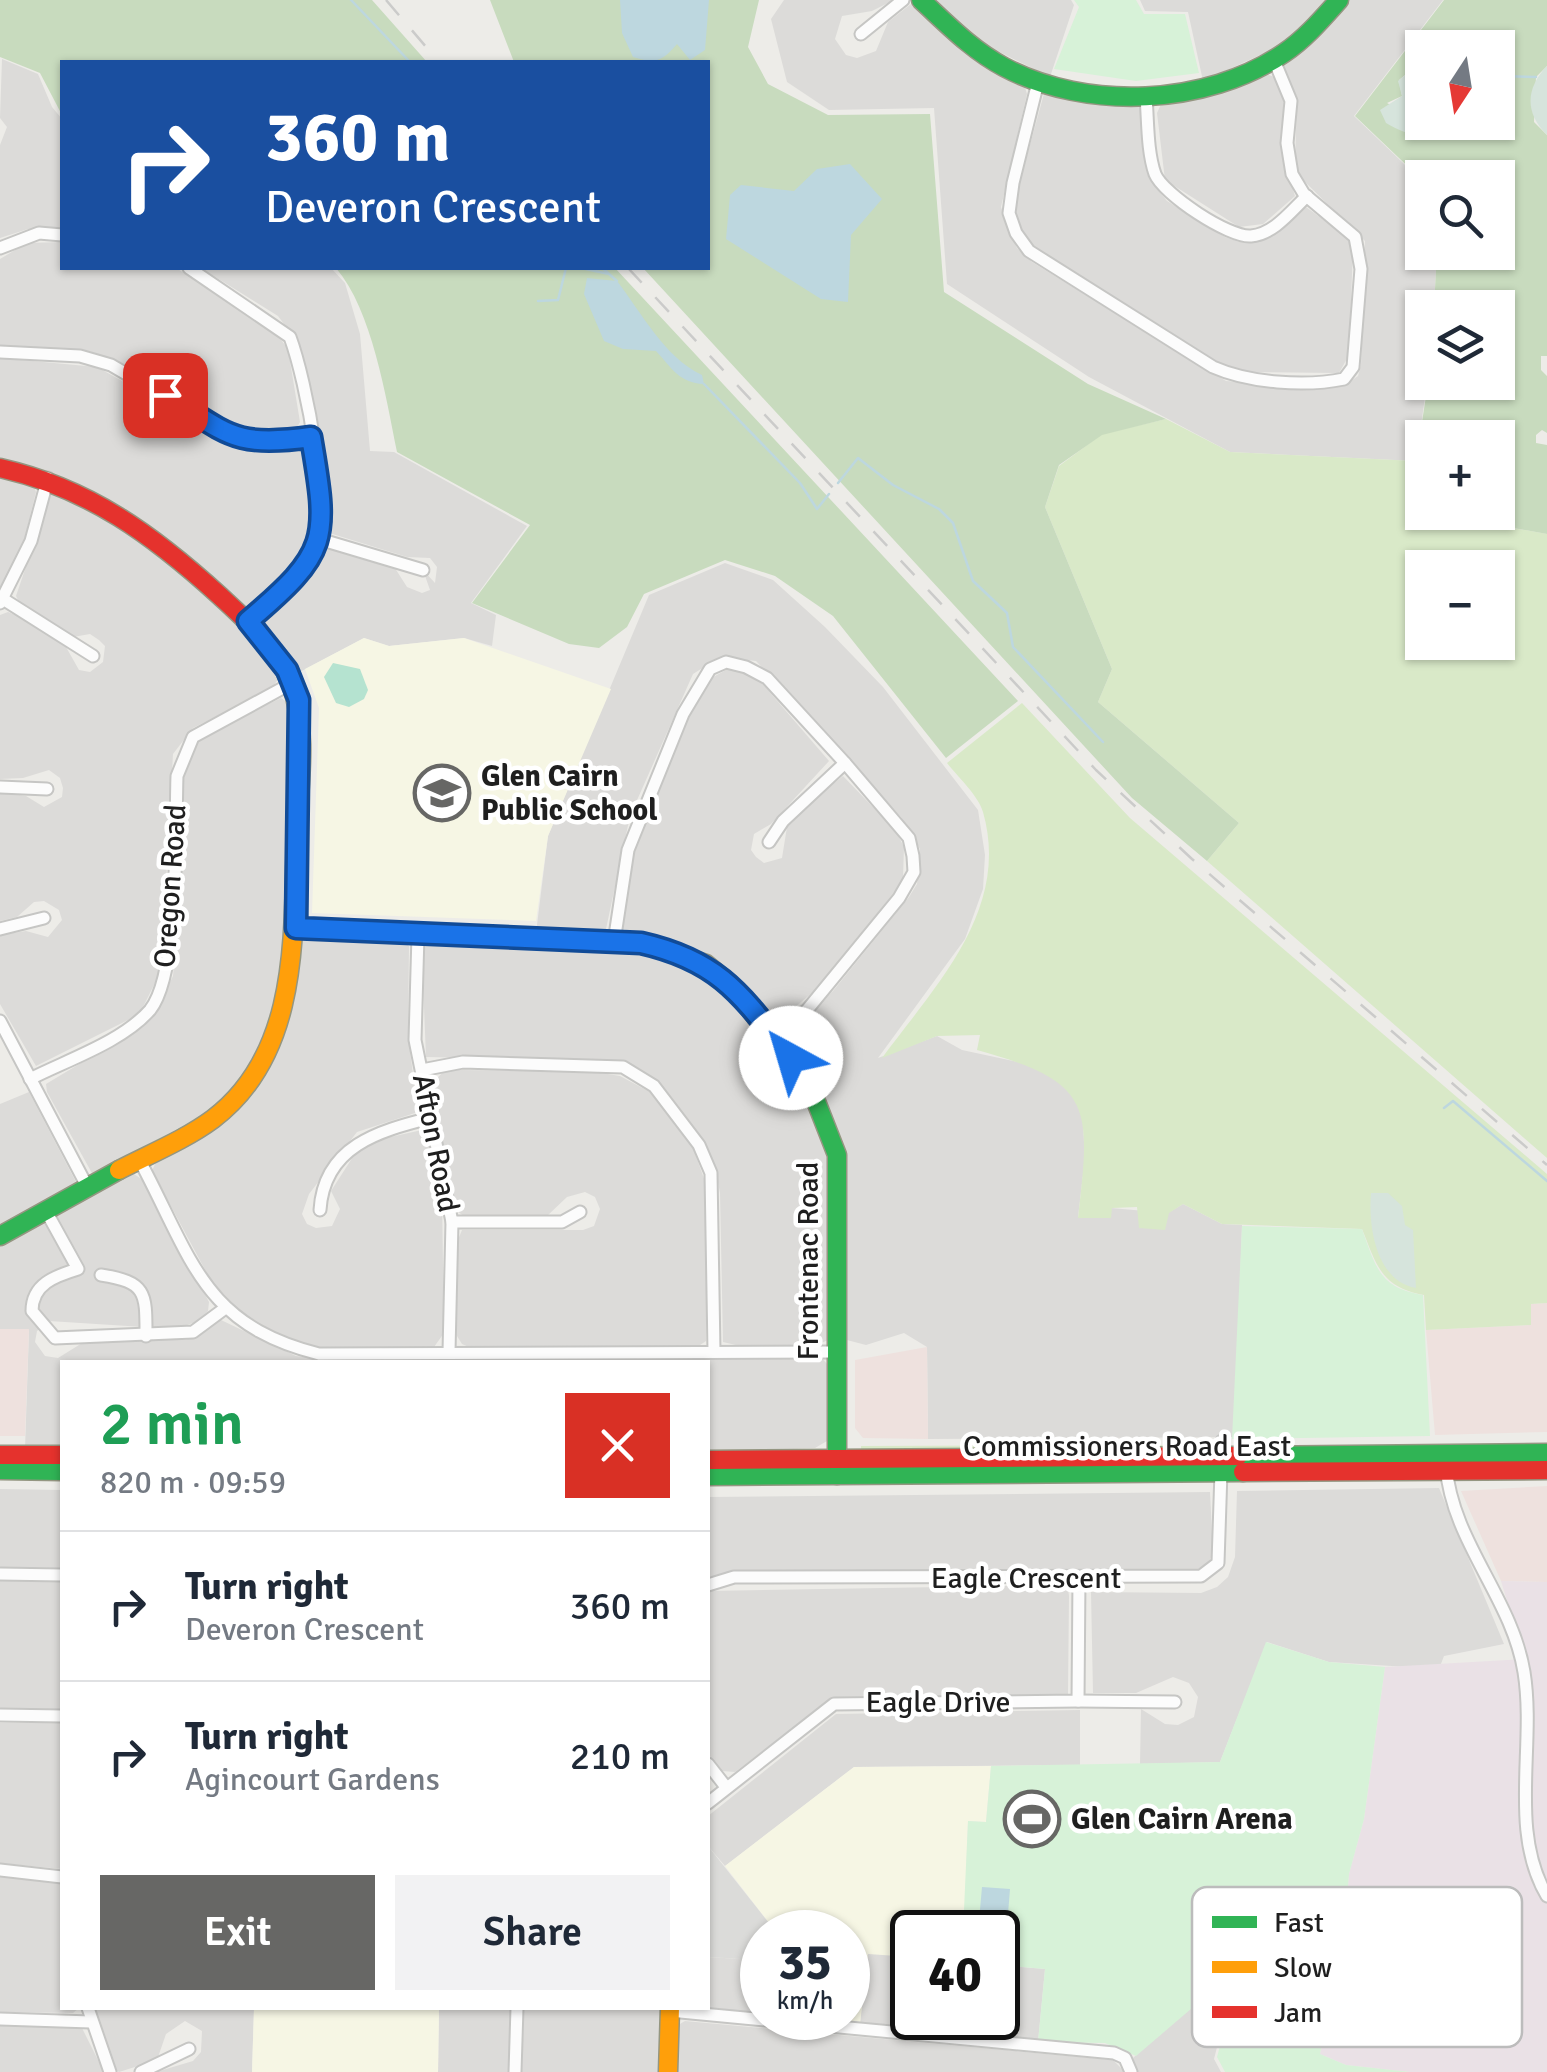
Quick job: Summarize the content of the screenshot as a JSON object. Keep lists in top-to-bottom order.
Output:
{
  "streets": {
    "street": [
      "Oregon Road",
      "Afton Road",
      "Frontenac Road",
      "Commissioners Road East",
      "Eagle Crescent",
      "Eagle Drive"
    ]
  },
  "crossings": [
    ["Afton Road", "Frontenac Road"],
    ["Frontenac Road", "Commissioners Road East"],
    ["Commissioners Road East", "Eagle Crescent"]
  ],
  "places": {
    "school or university": ["Glen Cairn Public School"],
    "sports": ["Glen Cairn Arena"]
  },
  "legend": ["Fast", "Slow", "Jam"],
  "north": "bottom",
  "page": {
    "map_buttons": ["+", "−"],
    "turn": ["360 m", "Deveron Crescent"],
    "heading": ["2 min", "820 m · 09:59"],
    "list": [
      {
        "name": "Turn right",
        "note": "Deveron Crescent",
        "value": "360 m"
      },
      {
        "name": "Turn right",
        "note": "Agincourt Gardens",
        "value": "210 m"
      }
    ],
    "buttons": ["Exit", "Share"],
    "speed": "35 km/h",
    "limit": "40"
  }
}
